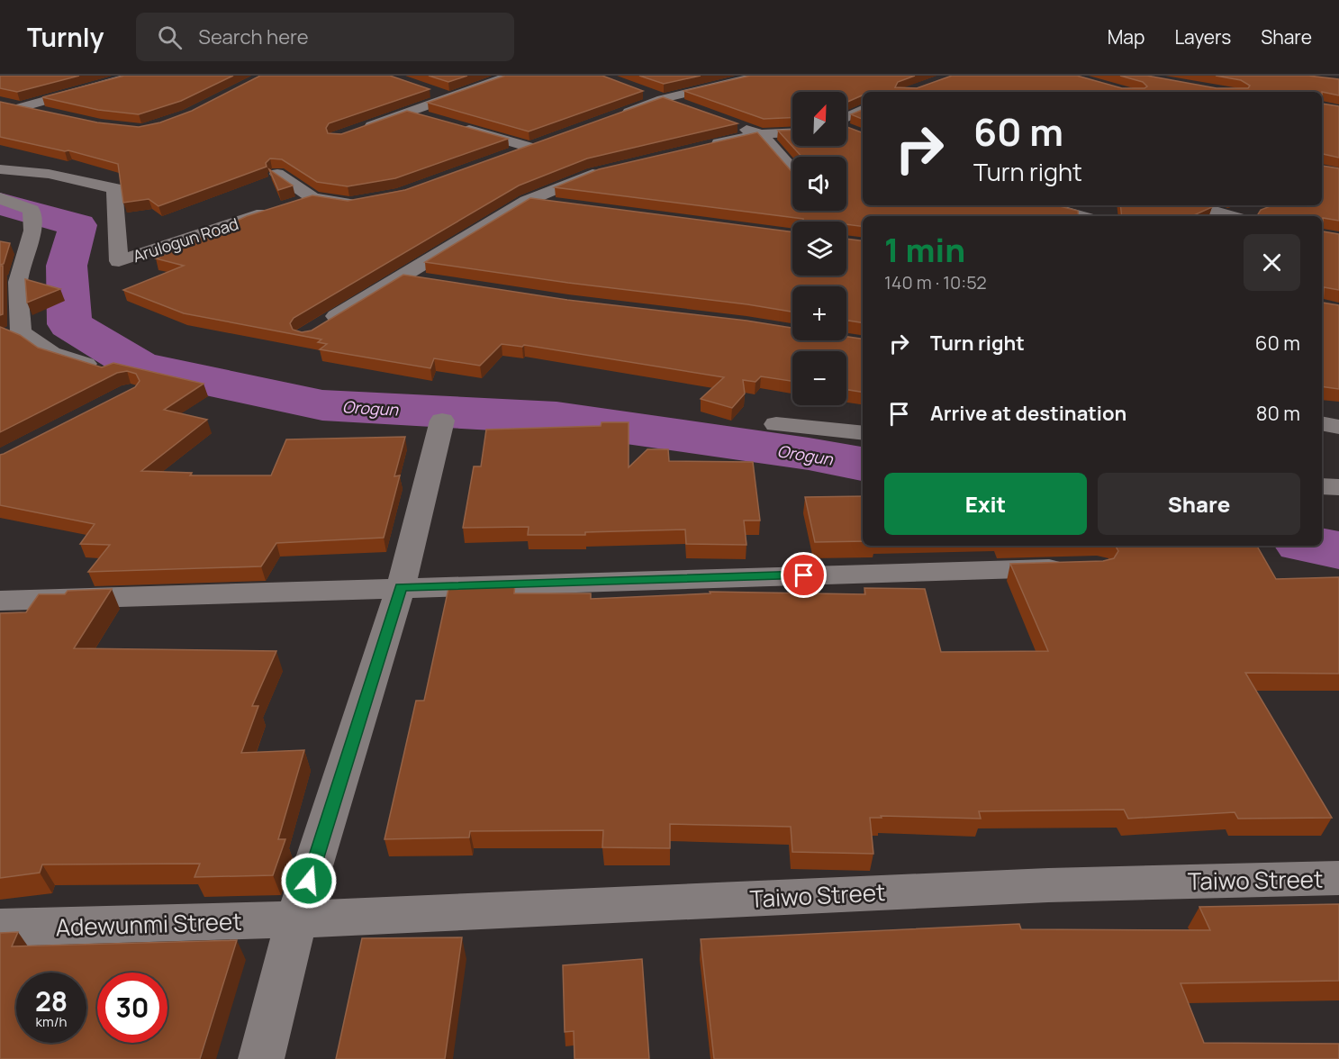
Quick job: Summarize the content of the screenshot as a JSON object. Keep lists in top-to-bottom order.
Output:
{
  "streets": {
    "street": ["Arulogun Road", "Taiwo Street", "Adewunmi Street"]
  },
  "crossings": [
    ["Taiwo Street", "Adewunmi Street"]
  ],
  "water": ["Orogun"],
  "north": "top right",
  "page": {
    "header": "Turnly",
    "search": "Search here",
    "nav": ["Map", "Layers", "Share"],
    "map_buttons": ["+", "−"],
    "turn": ["60 m", "Turn right"],
    "heading": ["1 min", "140 m · 10:52"],
    "list": [
      {
        "name": "Turn right",
        "value": "60 m"
      },
      {
        "name": "Arrive at destination",
        "value": "80 m"
      }
    ],
    "buttons": ["Exit", "Share"],
    "speed": "28 km/h",
    "limit": "30"
  }
}
